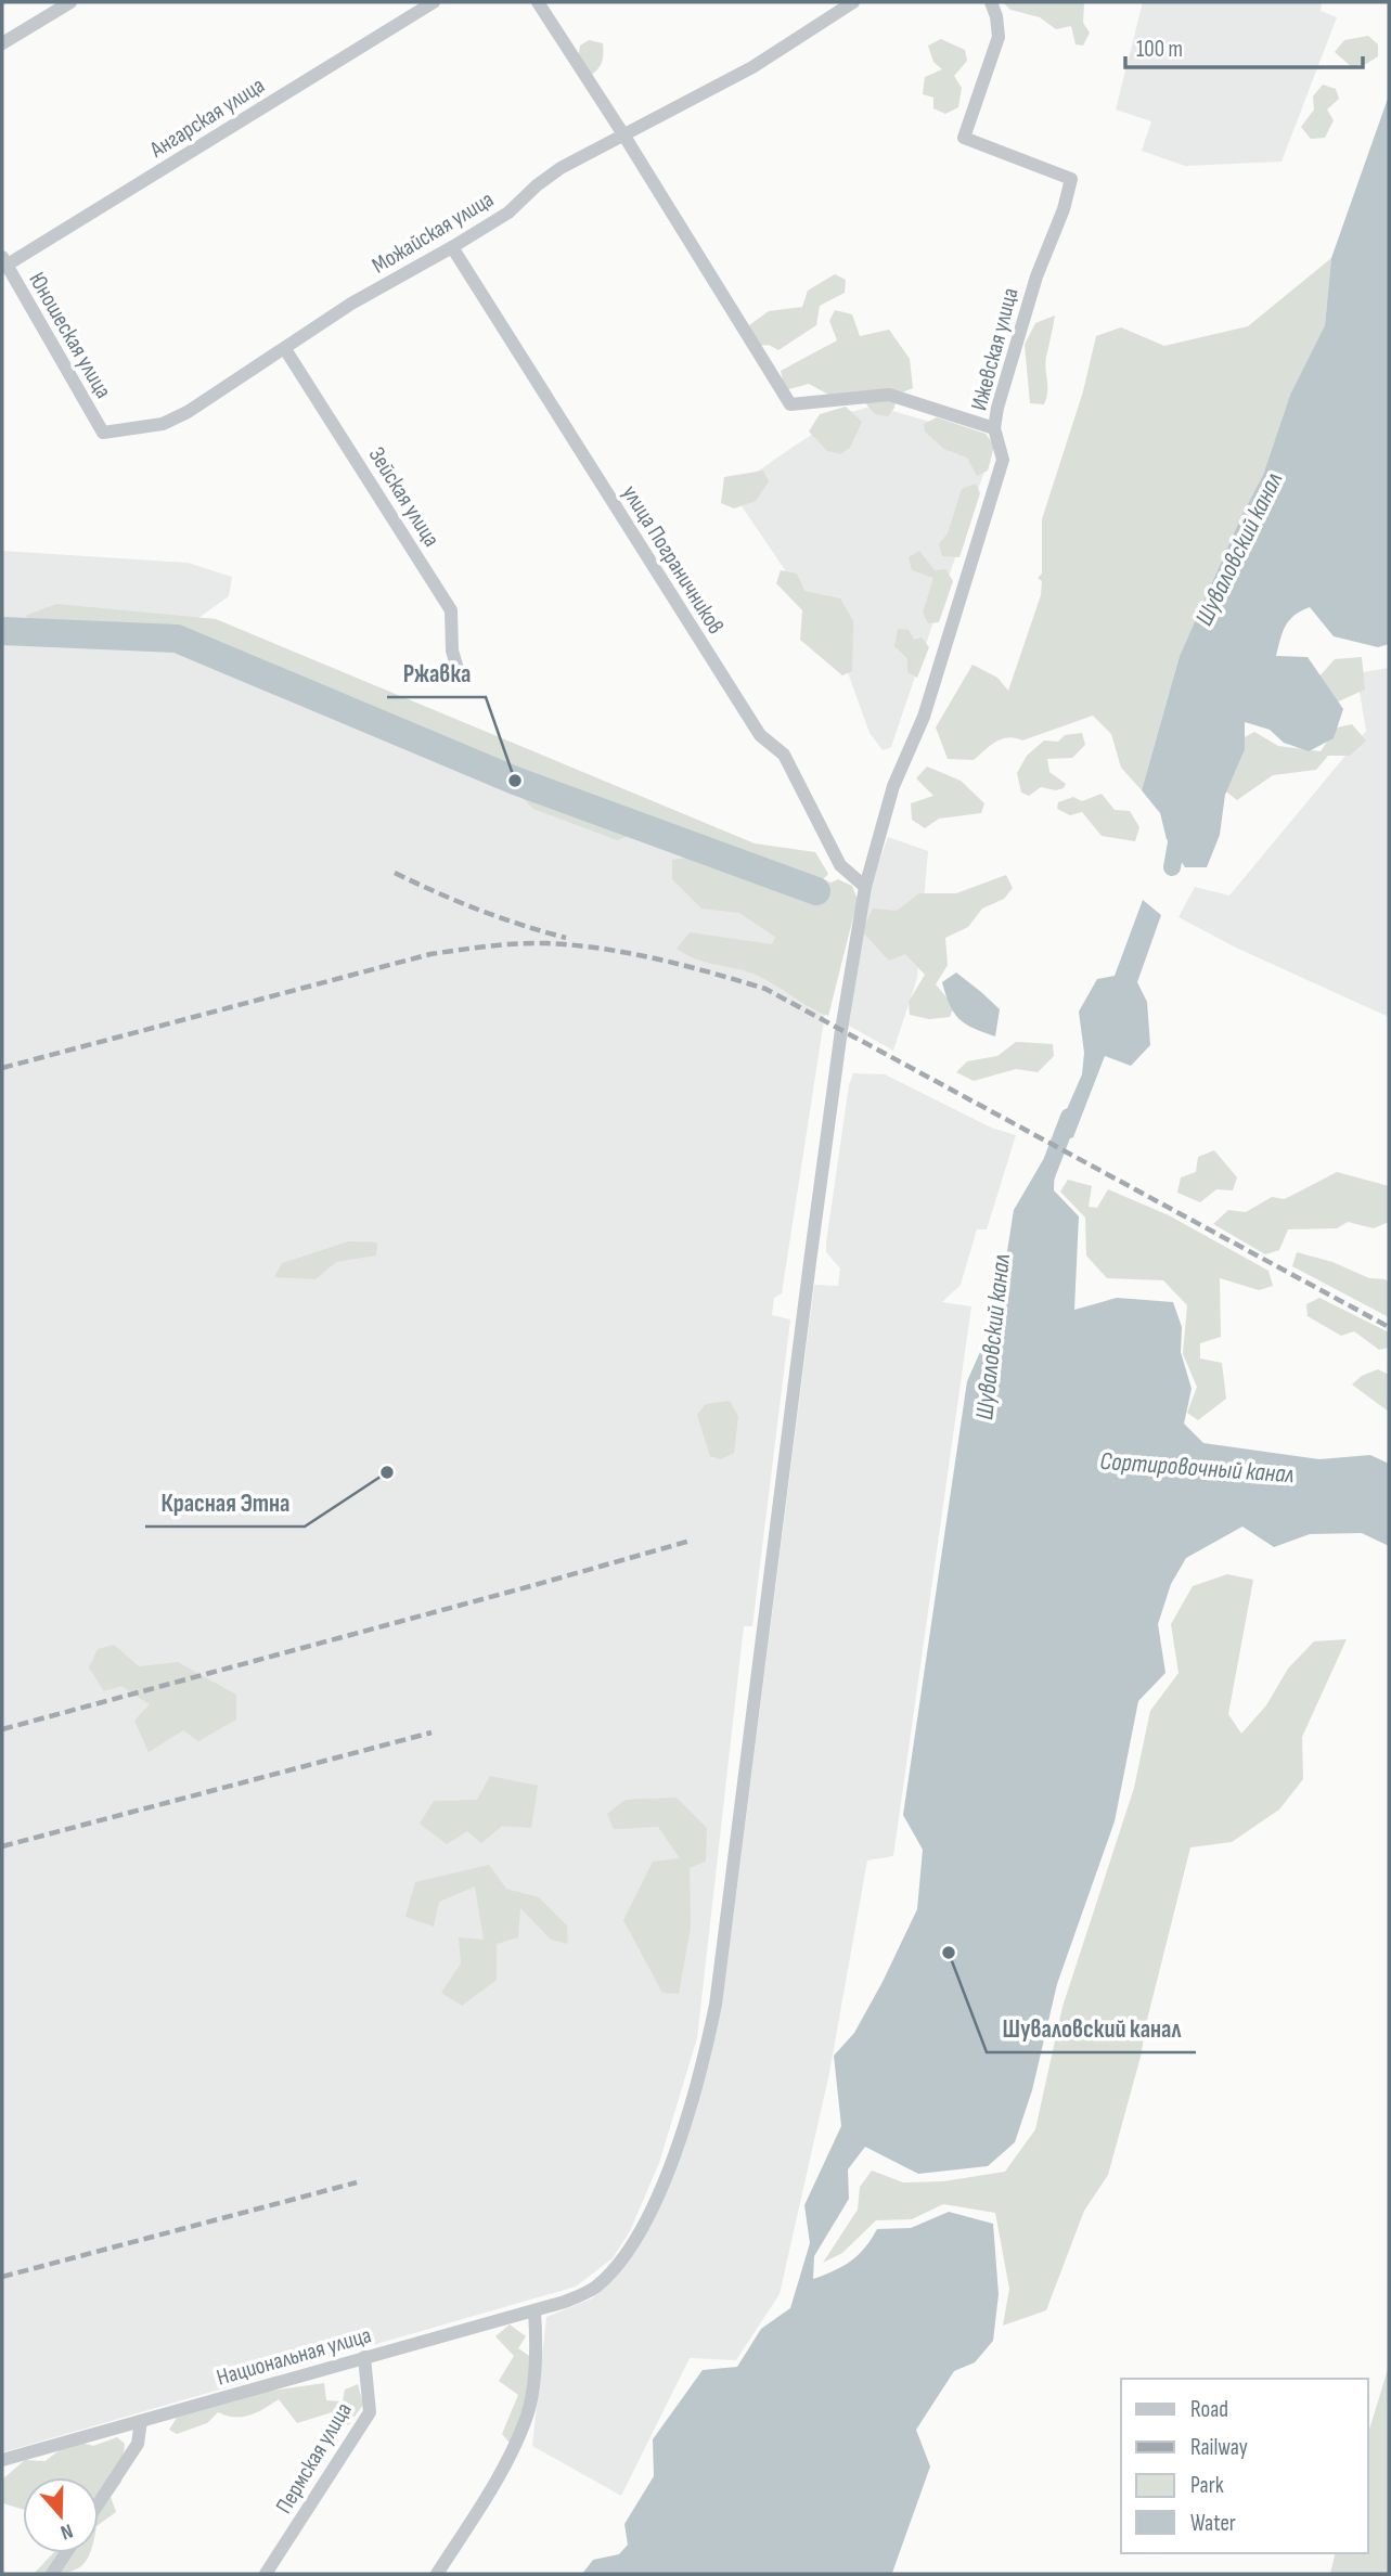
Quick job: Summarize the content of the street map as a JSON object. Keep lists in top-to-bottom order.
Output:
{
  "streets": {
    "street": [
      "Ангарская улица",
      "Можайская улица",
      "Юношеская улица",
      "Ижевская улица",
      "Зейская улица",
      "улица Пограничников",
      "Национальная улица",
      "Пермская улица"
    ]
  },
  "crossings": [
    ["Ангарская улица", "Юношеская улица"],
    ["Можайская улица", "Юношеская улица"],
    ["Можайская улица", "Ижевская улица"],
    ["Можайская улица", "Зейская улица"],
    ["Можайская улица", "улица Пограничников"],
    ["улица Пограничников", "Национальная улица"],
    ["Национальная улица", "Пермская улица"]
  ],
  "water": ["Шуваловский канал", "Сортировочный канал"],
  "places": ["Ржавка", "Красная Этна", "Шуваловский канал"],
  "legend": [
    "Road",
    "Railway",
    "Park",
    "Water"
  ],
  "scale_bar": "100 m",
  "north": "bottom"
}
